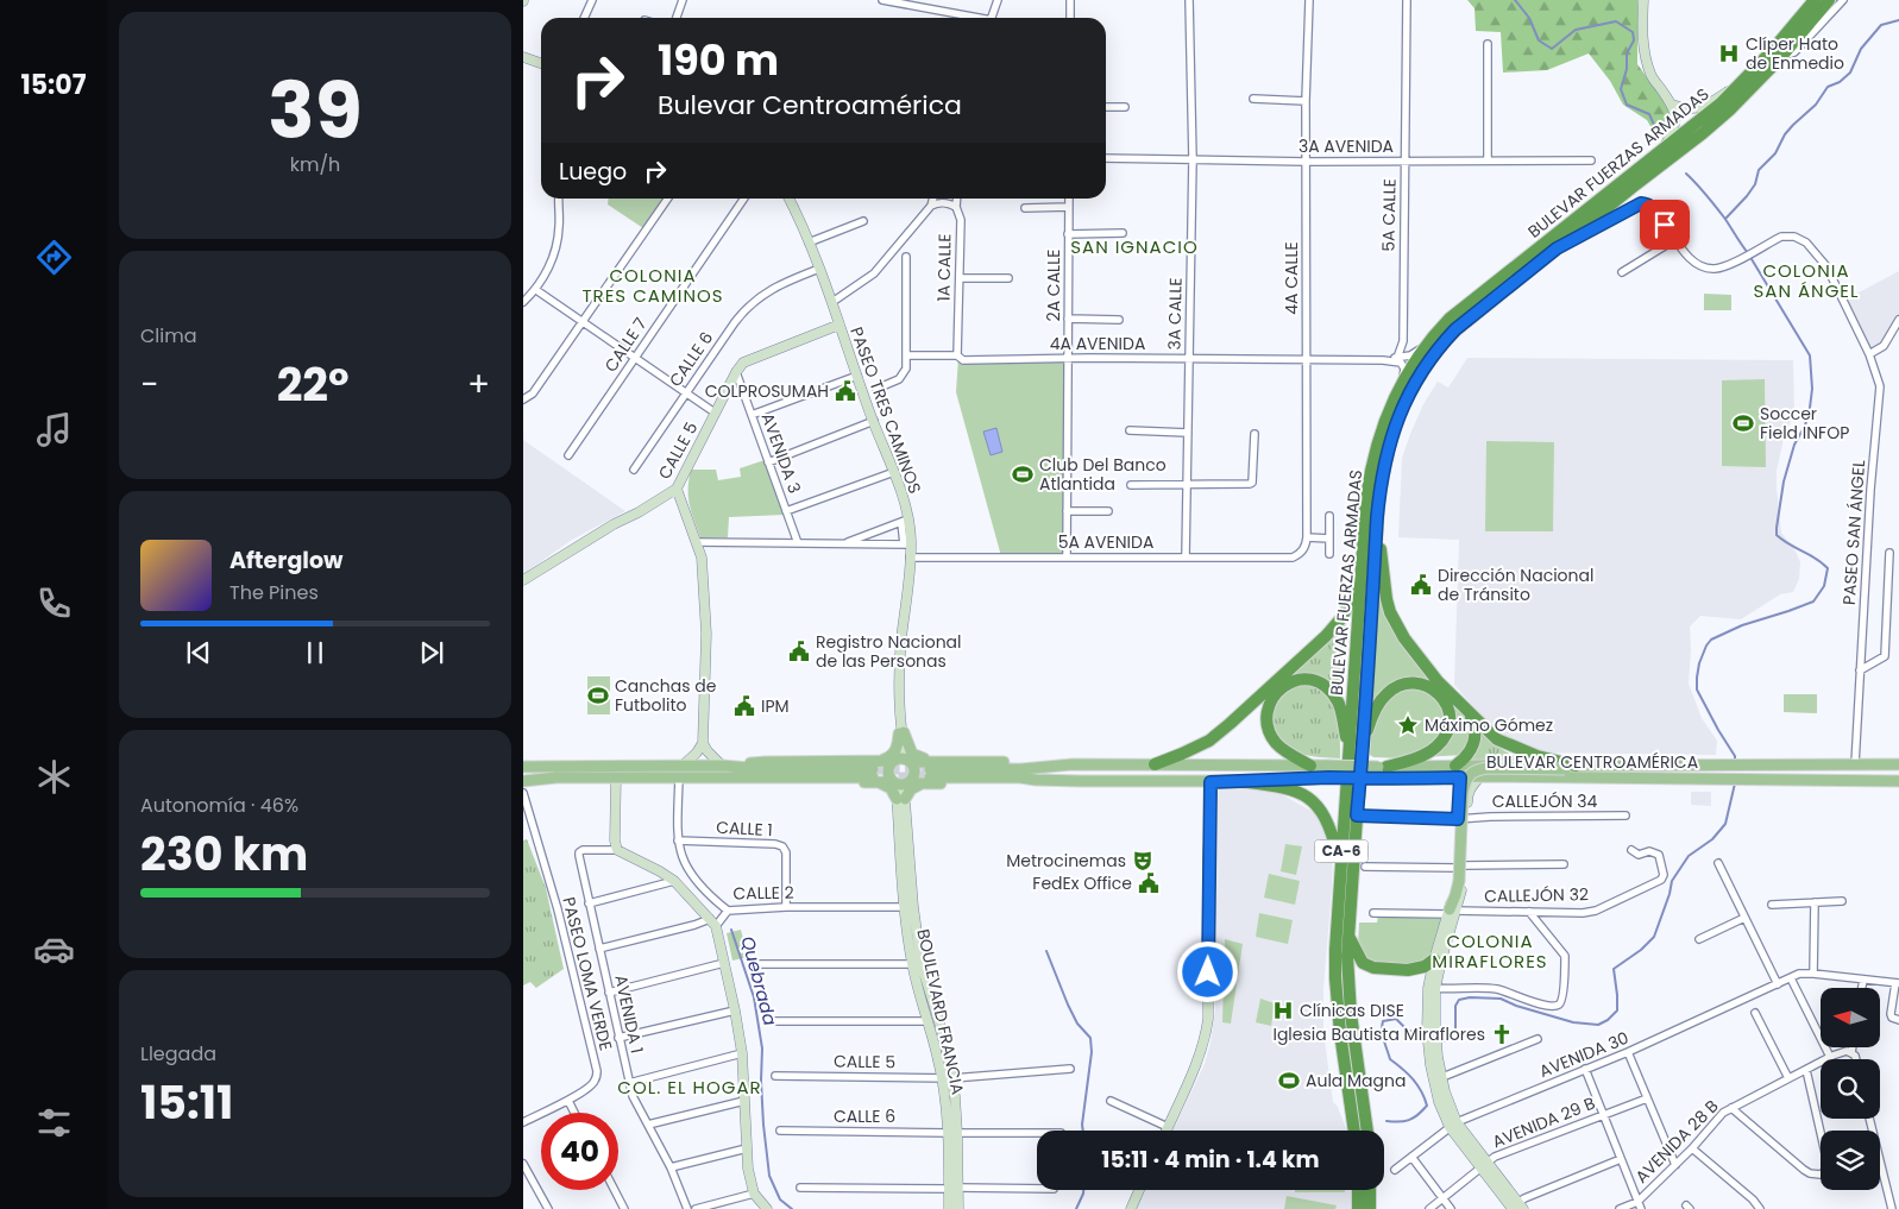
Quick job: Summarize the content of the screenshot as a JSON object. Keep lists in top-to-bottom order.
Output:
{
  "streets": {
    "highway": ["BULEVAR FUERZAS ARMADAS", "CA-6"],
    "main road": ["BULEVAR CENTROAMÉRICA"],
    "street": [
      "3A AVENIDA",
      "5A CALLE",
      "1A CALLE",
      "4A CALLE",
      "2A CALLE",
      "3A CALLE",
      "4A AVENIDA",
      "CALLE 7",
      "CALLE 6",
      "PASEO TRES CAMINOS",
      "CALLE 5",
      "AVENIDA 3",
      "PASEO SAN ÁNGEL",
      "5A AVENIDA",
      "CALLEJÓN 34",
      "CALLE 1",
      "CALLE 2",
      "CALLEJÓN 32",
      "PASEO LOMA VERDE",
      "BOULEVARD FRANCIA",
      "AVENIDA 1",
      "AVENIDA 30",
      "AVENIDA 29 B",
      "AVENIDA 28 B"
    ]
  },
  "crossings": [
    ["3A AVENIDA", "5A CALLE"],
    ["3A AVENIDA", "4A CALLE"],
    ["3A AVENIDA", "3A CALLE"],
    ["BULEVAR FUERZAS ARMADAS", "4A AVENIDA"],
    ["BULEVAR FUERZAS ARMADAS", "PASEO SAN ÁNGEL"],
    ["BULEVAR FUERZAS ARMADAS", "CALLEJÓN 34"],
    ["5A CALLE", "4A AVENIDA"],
    ["1A CALLE", "4A AVENIDA"],
    ["4A CALLE", "4A AVENIDA"],
    ["4A CALLE", "5A AVENIDA"],
    ["2A CALLE", "4A AVENIDA"],
    ["2A CALLE", "5A AVENIDA"],
    ["3A CALLE", "4A AVENIDA"],
    ["3A CALLE", "5A AVENIDA"],
    ["CALLE 6", "PASEO TRES CAMINOS"],
    ["CALLE 6", "BOULEVARD FRANCIA"],
    ["PASEO TRES CAMINOS", "CALLE 5"],
    ["PASEO TRES CAMINOS", "5A AVENIDA"],
    ["PASEO TRES CAMINOS", "BULEVAR CENTROAMÉRICA"],
    ["CALLE 5", "AVENIDA 3"],
    ["CALLE 5", "BOULEVARD FRANCIA"],
    ["PASEO SAN ÁNGEL", "BULEVAR CENTROAMÉRICA"],
    ["BULEVAR CENTROAMÉRICA", "CALLE 2"],
    ["BULEVAR CENTROAMÉRICA", "BOULEVARD FRANCIA"],
    ["CALLE 1", "CALLE 2"],
    ["CALLE 2", "BOULEVARD FRANCIA"]
  ],
  "districts": [
    "SAN IGNACIO",
    "COLONIA SAN ÁNGEL",
    "COLONIA TRES CAMINOS",
    "COLONIA MIRAFLORES",
    "COL. EL HOGAR"
  ],
  "water": ["Quebrada"],
  "places": {
    "hospital": ["Clíper Hato de Enmedio", "Clínicas DISE"],
    "public building": [
      "COLPROSUMAH",
      "Dirección Nacional de Tránsito",
      "Registro Nacional de las Personas",
      "IPM",
      "FedEx Office"
    ],
    "sports": [
      "Soccer Field INFOP",
      "Club Del Banco Atlantida",
      "Canchas de Futbolito",
      "Aula Magna"
    ],
    "place": ["Máximo Gómez"],
    "theatre": ["Metrocinemas"],
    "church": ["Iglesia Bautista Miraflores"]
  },
  "north": "left",
  "page": {
    "tabs": "15:07",
    "tile": [
      ["39", "km/h"],
      "Clima",
      ["Autonomía · 46%", "230 km"],
      ["Llegada", "15:11"]
    ],
    "turn": ["190 m", "Bulevar Centroamérica"],
    "then": "Luego",
    "heat": ["−", "22°", "+"],
    "song": ["Afterglow", "The Pines"],
    "limit": "40",
    "trip": "15:11 · 4 min · 1.4 km"
  }
}
